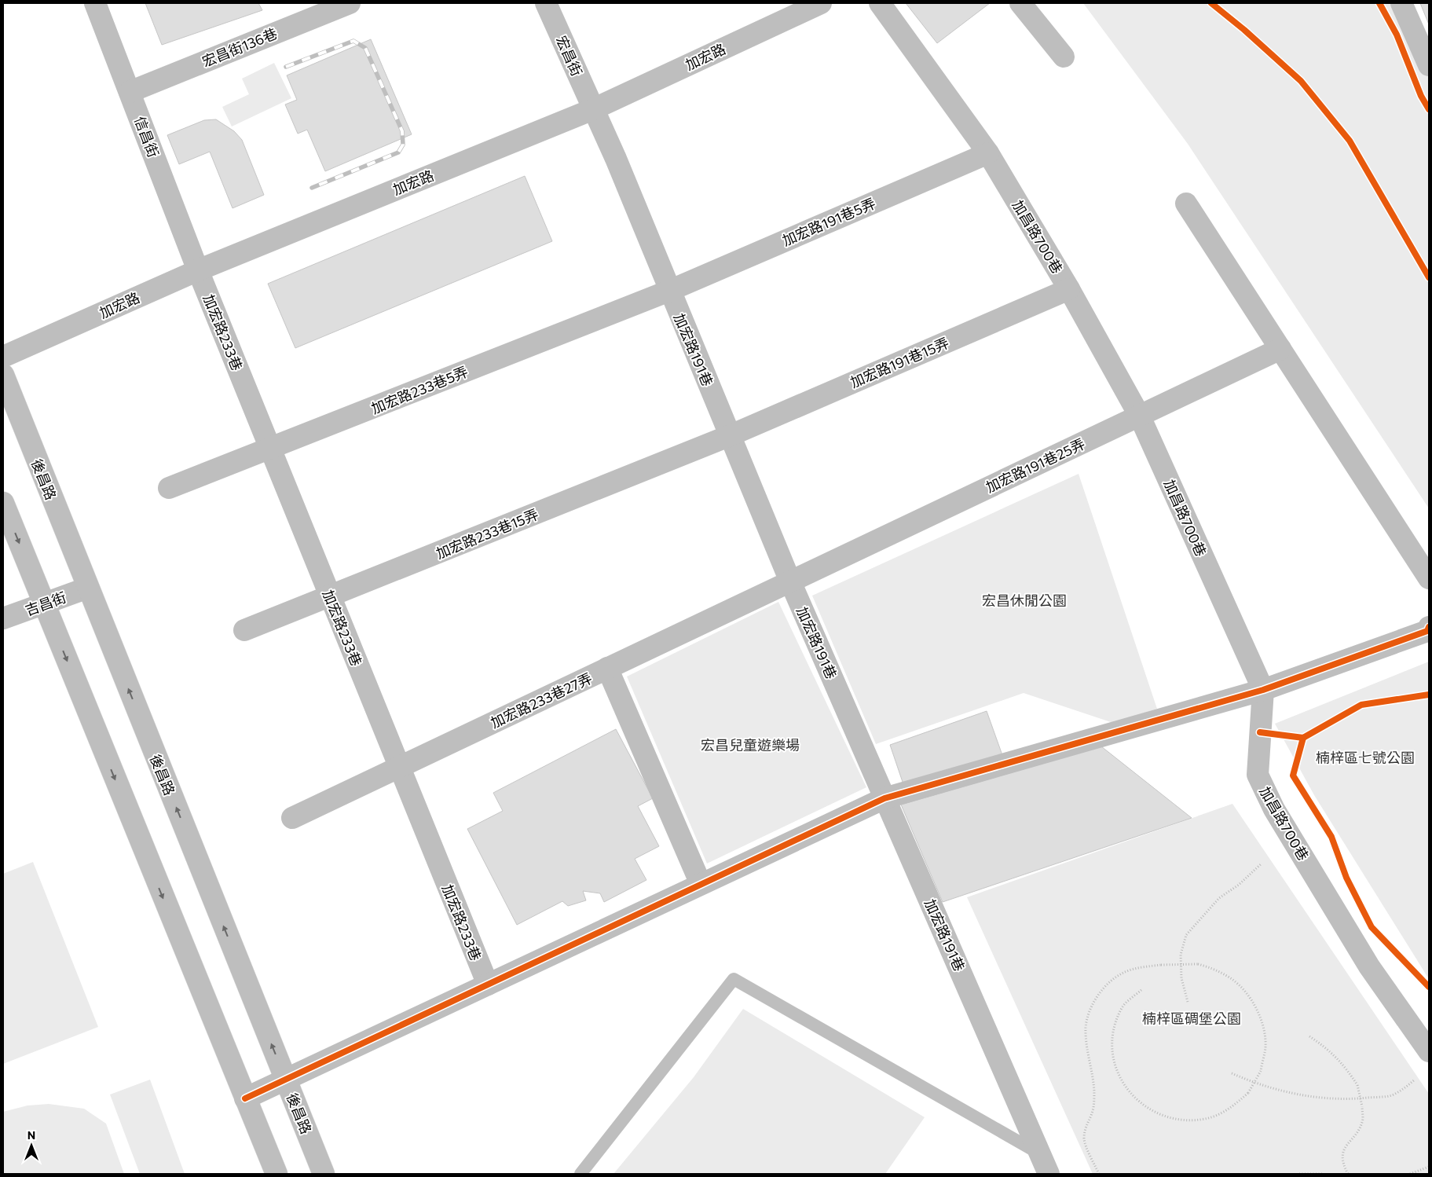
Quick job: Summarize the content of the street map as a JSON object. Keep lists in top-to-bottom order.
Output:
{
  "streets": {
    "street": [
      "宏昌街136巷",
      "宏昌街",
      "加宏路",
      "信昌街",
      "加宏路191巷5弄",
      "加昌路700巷",
      "加宏路233巷",
      "加宏路191巷",
      "加宏路191巷15弄",
      "加宏路233巷5弄",
      "加宏路191巷25弄",
      "後昌路",
      "加宏路233巷15弄",
      "吉昌街",
      "加宏路233巷27弄"
    ]
  },
  "crossings": [
    ["宏昌街136巷", "信昌街"],
    ["宏昌街", "加宏路"],
    ["宏昌街", "加宏路191巷"],
    ["加宏路", "信昌街"],
    ["加宏路", "加宏路233巷"],
    ["加宏路", "加宏路191巷"],
    ["信昌街", "加宏路233巷"],
    ["加宏路191巷5弄", "加昌路700巷"],
    ["加宏路191巷5弄", "加宏路191巷"],
    ["加宏路191巷5弄", "加宏路233巷5弄"],
    ["加昌路700巷", "加宏路191巷15弄"],
    ["加昌路700巷", "加宏路191巷25弄"],
    ["加宏路233巷", "加宏路233巷5弄"],
    ["加宏路233巷", "加宏路233巷15弄"],
    ["加宏路233巷", "加宏路233巷27弄"],
    ["加宏路191巷", "加宏路191巷15弄"],
    ["加宏路191巷", "加宏路233巷5弄"],
    ["加宏路191巷", "加宏路191巷25弄"],
    ["加宏路191巷", "加宏路233巷15弄"],
    ["加宏路191巷", "加宏路233巷27弄"],
    ["加宏路191巷15弄", "加宏路233巷15弄"],
    ["加宏路191巷25弄", "加宏路233巷27弄"],
    ["後昌路", "吉昌街"]
  ],
  "parks": [
    "宏昌休閒公園",
    "宏昌兒童遊樂場",
    "楠梓區七號公園",
    "楠梓區碉堡公園"
  ],
  "north": "top"
}
